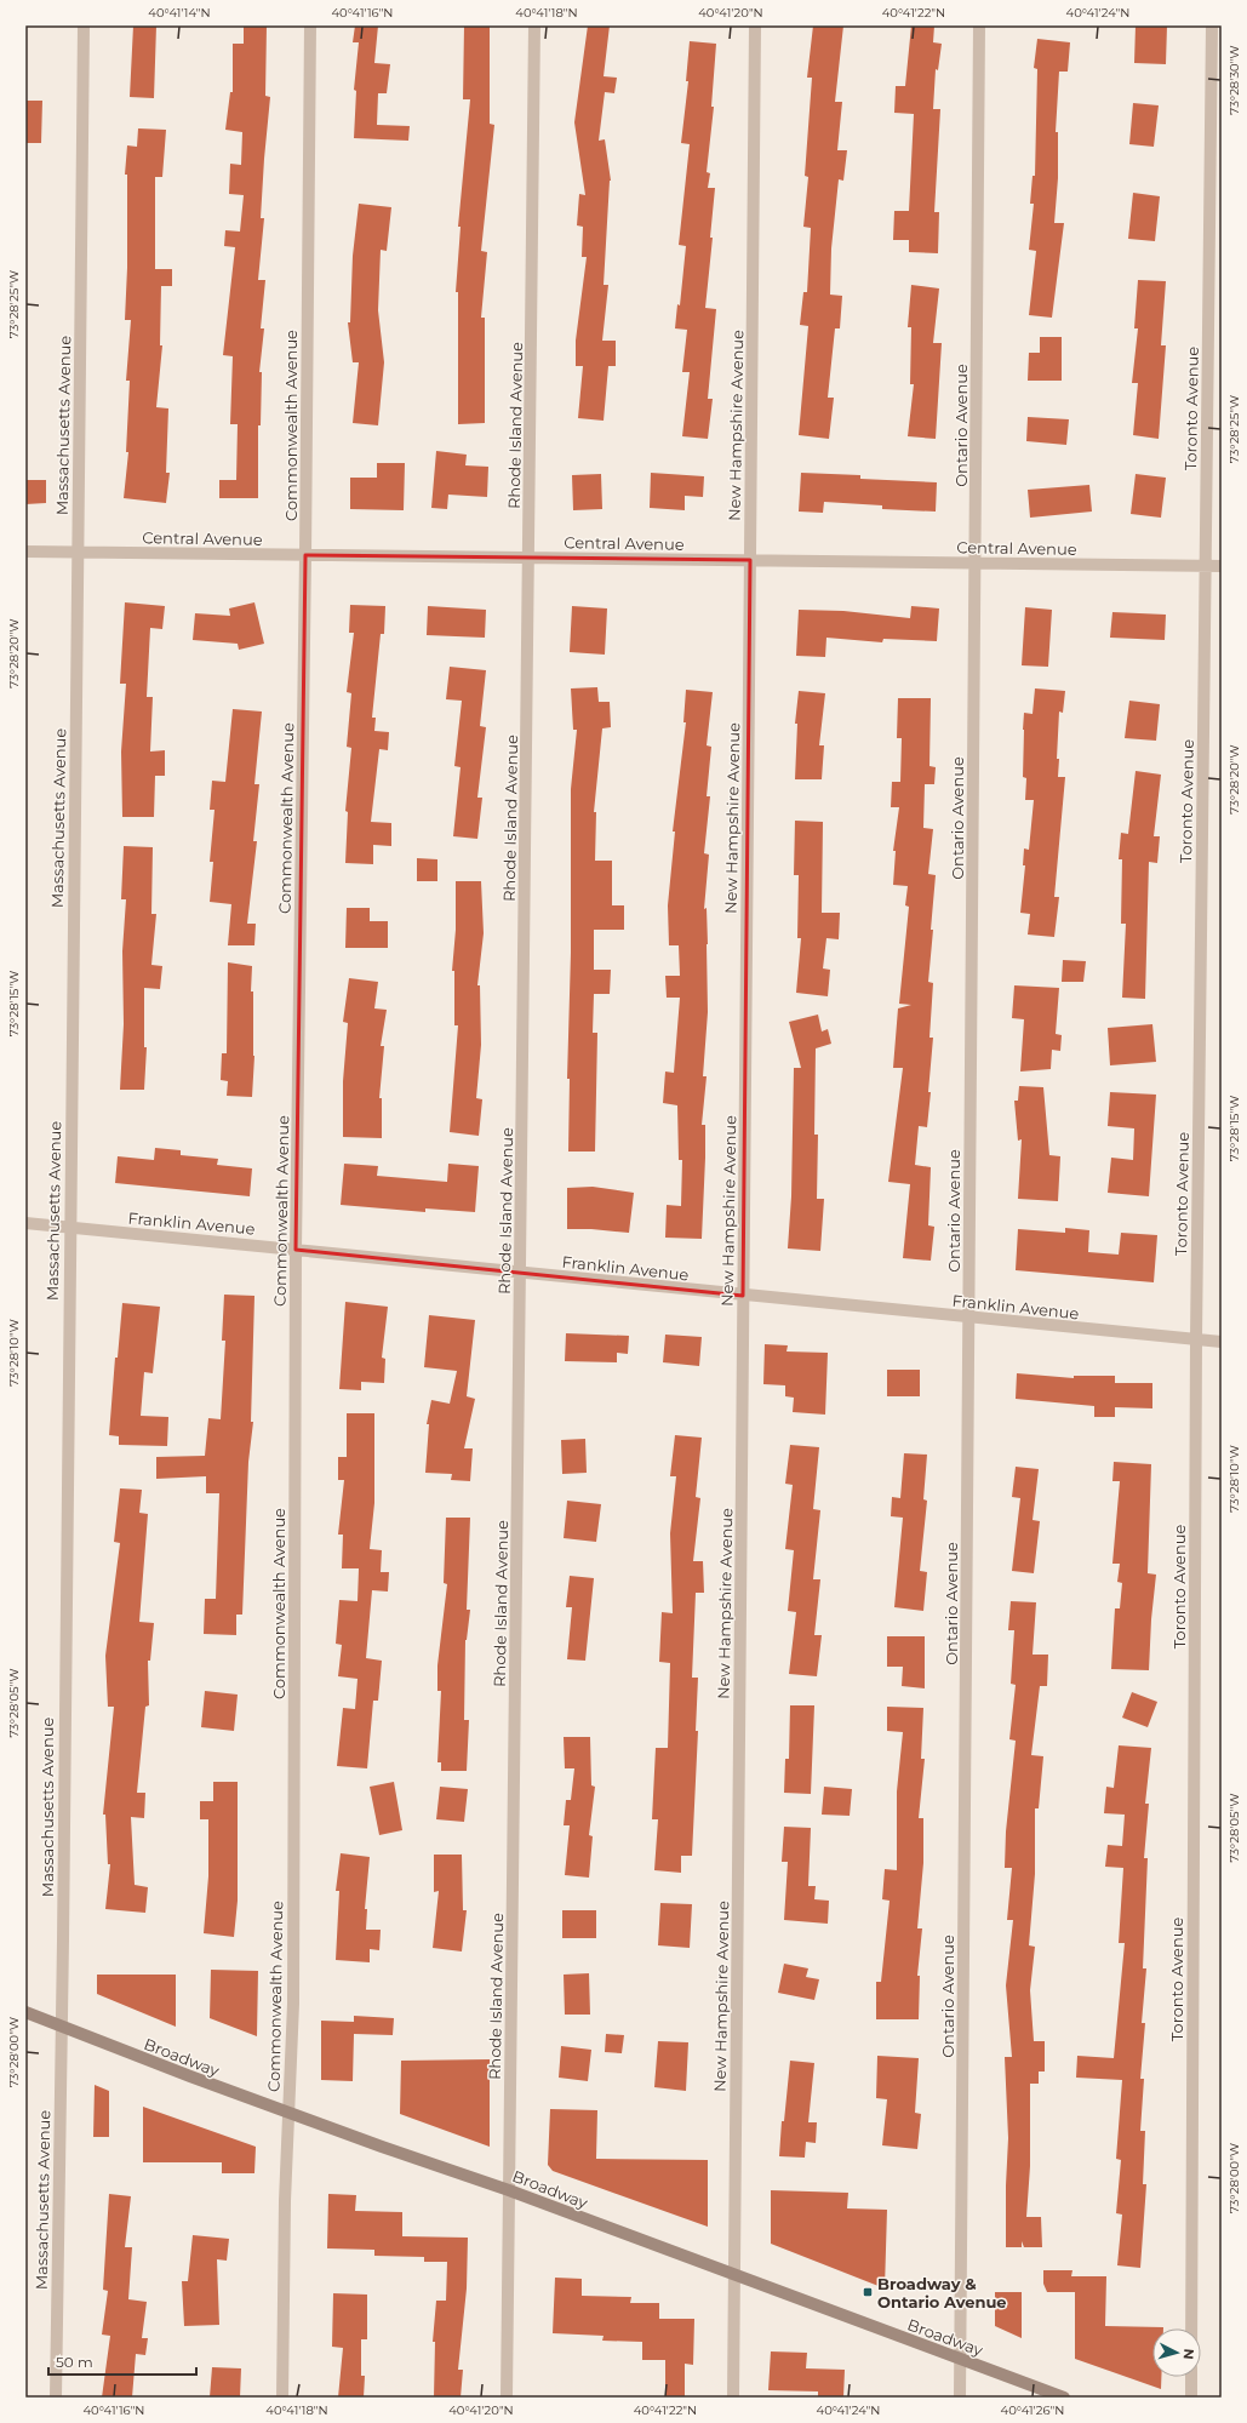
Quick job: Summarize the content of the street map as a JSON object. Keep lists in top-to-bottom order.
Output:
{
  "streets": {
    "main road": ["Broadway"],
    "street": [
      "Toronto Avenue",
      "Massachusetts Avenue",
      "Commonwealth Avenue",
      "Rhode Island Avenue",
      "New Hampshire Avenue",
      "Ontario Avenue",
      "Central Avenue",
      "Franklin Avenue"
    ]
  },
  "crossings": [
    ["Toronto Avenue", "Central Avenue"],
    ["Toronto Avenue", "Franklin Avenue"],
    ["Massachusetts Avenue", "Central Avenue"],
    ["Massachusetts Avenue", "Franklin Avenue"],
    ["Massachusetts Avenue", "Broadway"],
    ["Commonwealth Avenue", "Central Avenue"],
    ["Commonwealth Avenue", "Franklin Avenue"],
    ["Commonwealth Avenue", "Broadway"],
    ["Rhode Island Avenue", "Central Avenue"],
    ["Rhode Island Avenue", "Franklin Avenue"],
    ["Rhode Island Avenue", "Broadway"],
    ["New Hampshire Avenue", "Central Avenue"],
    ["New Hampshire Avenue", "Franklin Avenue"],
    ["New Hampshire Avenue", "Broadway"],
    ["Ontario Avenue", "Central Avenue"],
    ["Ontario Avenue", "Franklin Avenue"],
    ["Ontario Avenue", "Broadway"]
  ],
  "places": {
    "transit": ["Broadway & Ontario Avenue"]
  },
  "scale_bar": "50 m",
  "north": "right",
  "coordinates": [
    "40°41'14\"N",
    "40°41'16\"N",
    "40°41'18\"N",
    "40°41'20\"N",
    "40°41'22\"N",
    "40°41'24\"N",
    "73°28'30\"W",
    "73°28'25\"W",
    "73°28'20\"W",
    "73°28'15\"W",
    "73°28'10\"W",
    "73°28'05\"W",
    "73°28'00\"W",
    "40°41'26\"N"
  ]
}
